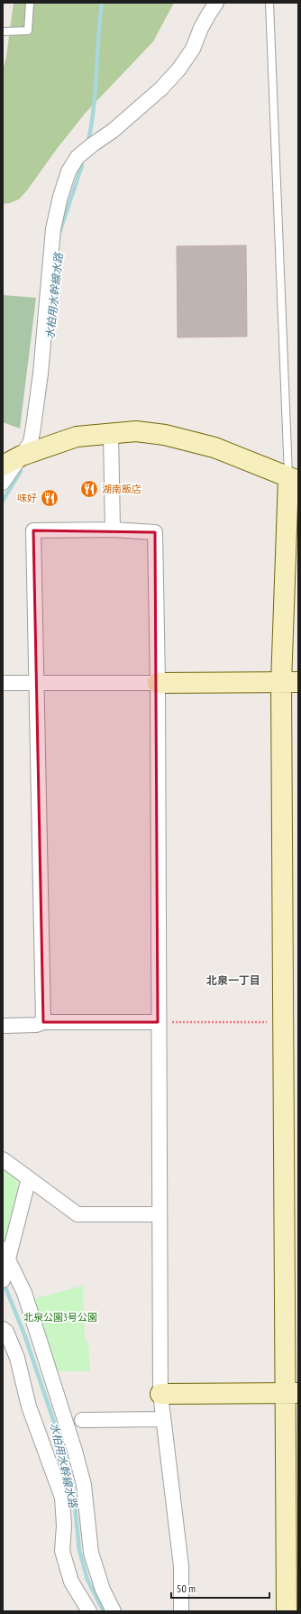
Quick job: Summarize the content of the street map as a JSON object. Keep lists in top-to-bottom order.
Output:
{
  "districts": ["北泉一丁目"],
  "water": ["水柏用水幹線水路"],
  "parks": ["北泉公園3号公園"],
  "places": {
    "restaurant": ["湖南飯店", "味好"]
  },
  "scale_bar": "50 m"
}
